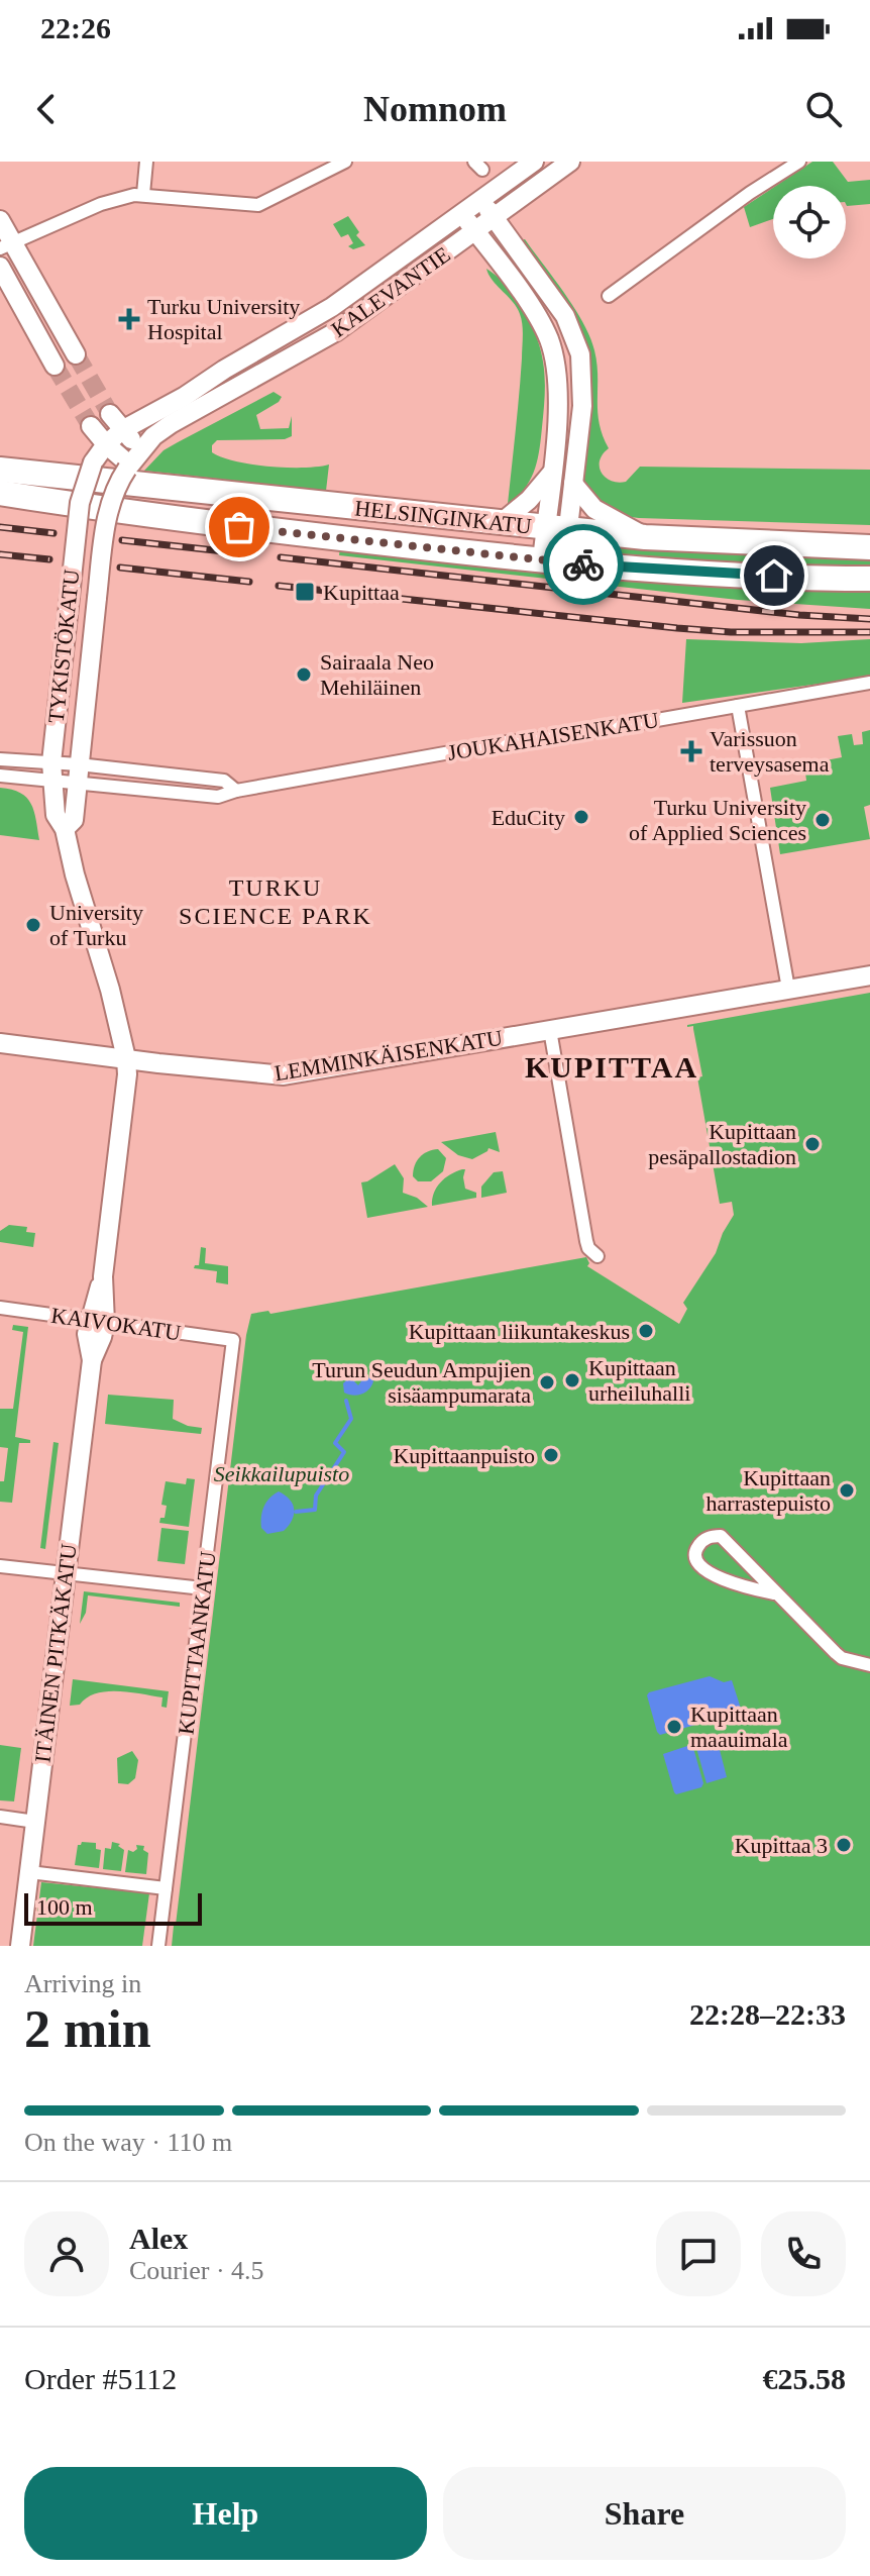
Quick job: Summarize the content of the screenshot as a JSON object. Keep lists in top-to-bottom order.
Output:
{
  "streets": {
    "highway": ["HELSINGINKATU"],
    "main road": [
      "KALEVANTIE",
      "TYKISTÖKATU",
      "LEMMINKÄISENKATU",
      "ITÄINEN PITKÄKATU"
    ],
    "street": ["JOUKAHAISENKATU", "KAIVOKATU", "KUPITTAANKATU"]
  },
  "crossings": [
    ["KALEVANTIE", "TYKISTÖKATU"],
    ["TYKISTÖKATU", "JOUKAHAISENKATU"],
    ["TYKISTÖKATU", "LEMMINKÄISENKATU"],
    ["TYKISTÖKATU", "ITÄINEN PITKÄKATU"],
    ["LEMMINKÄISENKATU", "ITÄINEN PITKÄKATU"],
    ["KAIVOKATU", "KUPITTAANKATU"],
    ["KAIVOKATU", "ITÄINEN PITKÄKATU"]
  ],
  "districts": ["TURKU SCIENCE PARK", "KUPITTAA"],
  "parks": ["Seikkailupuisto"],
  "places": {
    "health": ["Turku University Hospital", "Varissuon terveysasema"],
    "transit": ["Kupittaa"],
    "other": [
      "Sairaala Neo Mehiläinen",
      "EduCity",
      "Turku University of Applied Sciences",
      "University of Turku",
      "Kupittaan pesäpallostadion",
      "Kupittaan liikuntakeskus",
      "Kupittaan urheiluhalli",
      "Turun Seudun Ampujien sisäampumarata",
      "Kupittaanpuisto",
      "Kupittaan harrastepuisto",
      "Kupittaan maauimala",
      "Kupittaa 3"
    ]
  },
  "scale_bar": "100 m",
  "page": {
    "status": "22:26",
    "header": "Nomnom",
    "scale": "100 m",
    "heading": ["2 min", "Arriving in", "22:28–22:33"],
    "panel": [
      "Alex",
      "Courier · 4.5",
      "Order #5112",
      "€25.58"
    ],
    "bar": "On the way · 110 m",
    "buttons": ["Help", "Share"]
  }
}
